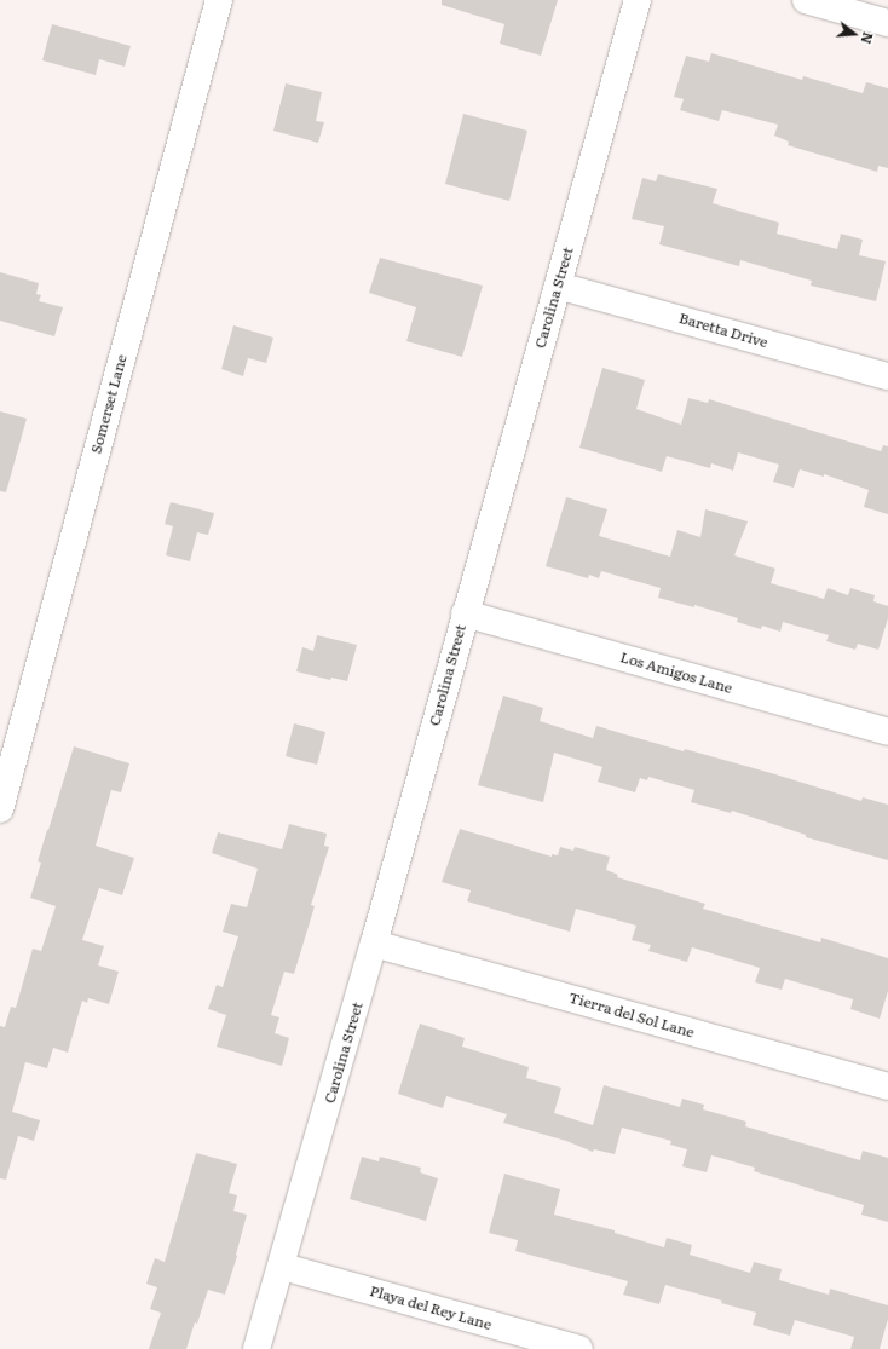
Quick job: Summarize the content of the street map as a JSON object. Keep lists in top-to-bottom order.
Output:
{
  "streets": {
    "street": [
      "Carolina Street",
      "Baretta Drive",
      "Somerset Lane",
      "Los Amigos Lane",
      "Tierra del Sol Lane",
      "Playa del Rey Lane"
    ]
  },
  "crossings": [
    ["Carolina Street", "Baretta Drive"],
    ["Carolina Street", "Los Amigos Lane"],
    ["Carolina Street", "Tierra del Sol Lane"],
    ["Carolina Street", "Playa del Rey Lane"]
  ],
  "north": "right"
}
